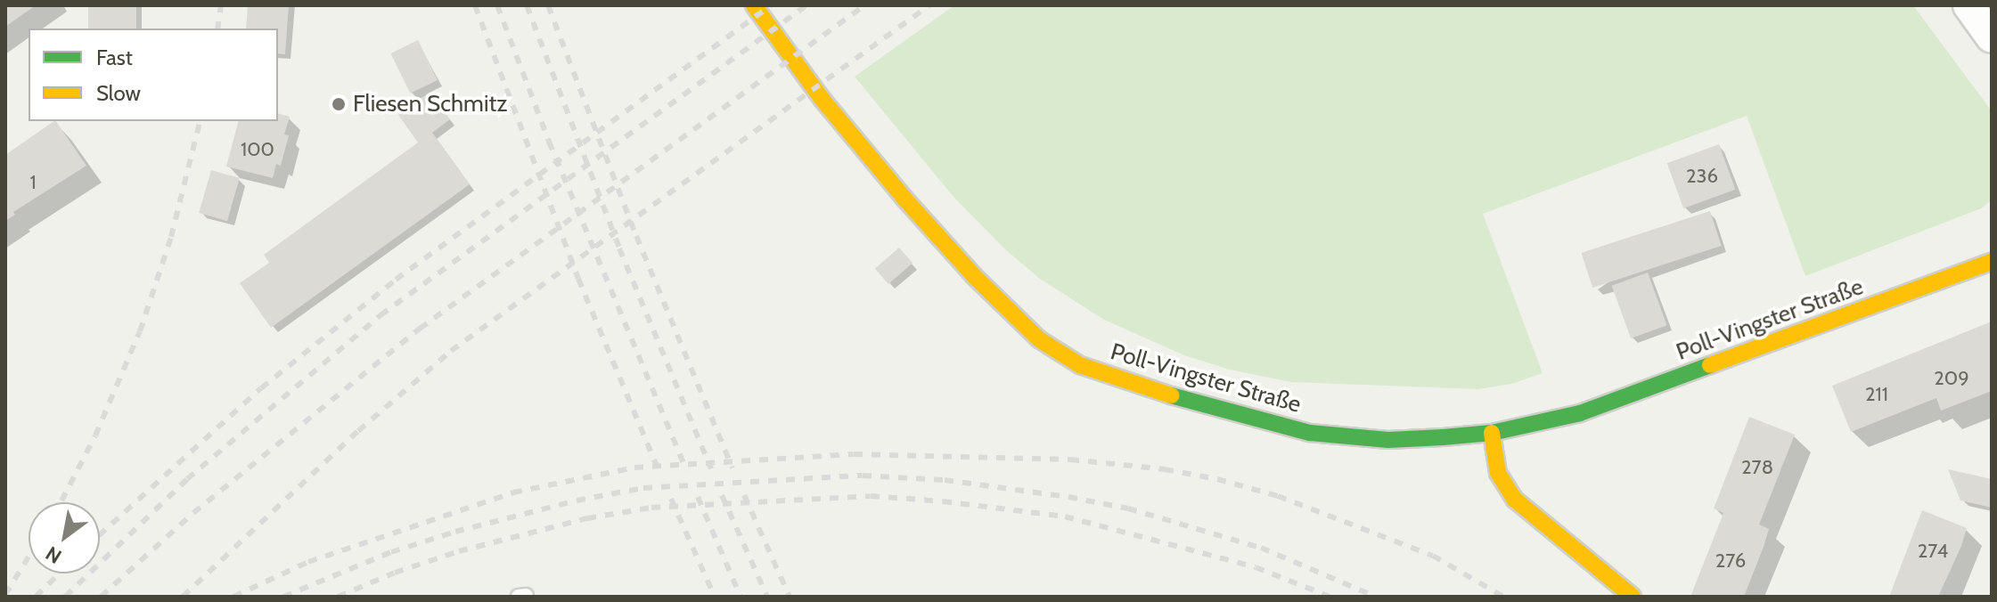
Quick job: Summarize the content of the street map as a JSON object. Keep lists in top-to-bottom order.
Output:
{
  "streets": {
    "street": ["Poll-Vingster Straße"]
  },
  "places": ["Fliesen Schmitz"],
  "house_numbers": [
    "100",
    "236",
    "1",
    "209",
    "211",
    "278",
    "274",
    "276"
  ],
  "legend": ["Fast", "Slow"],
  "north": "bottom left"
}
